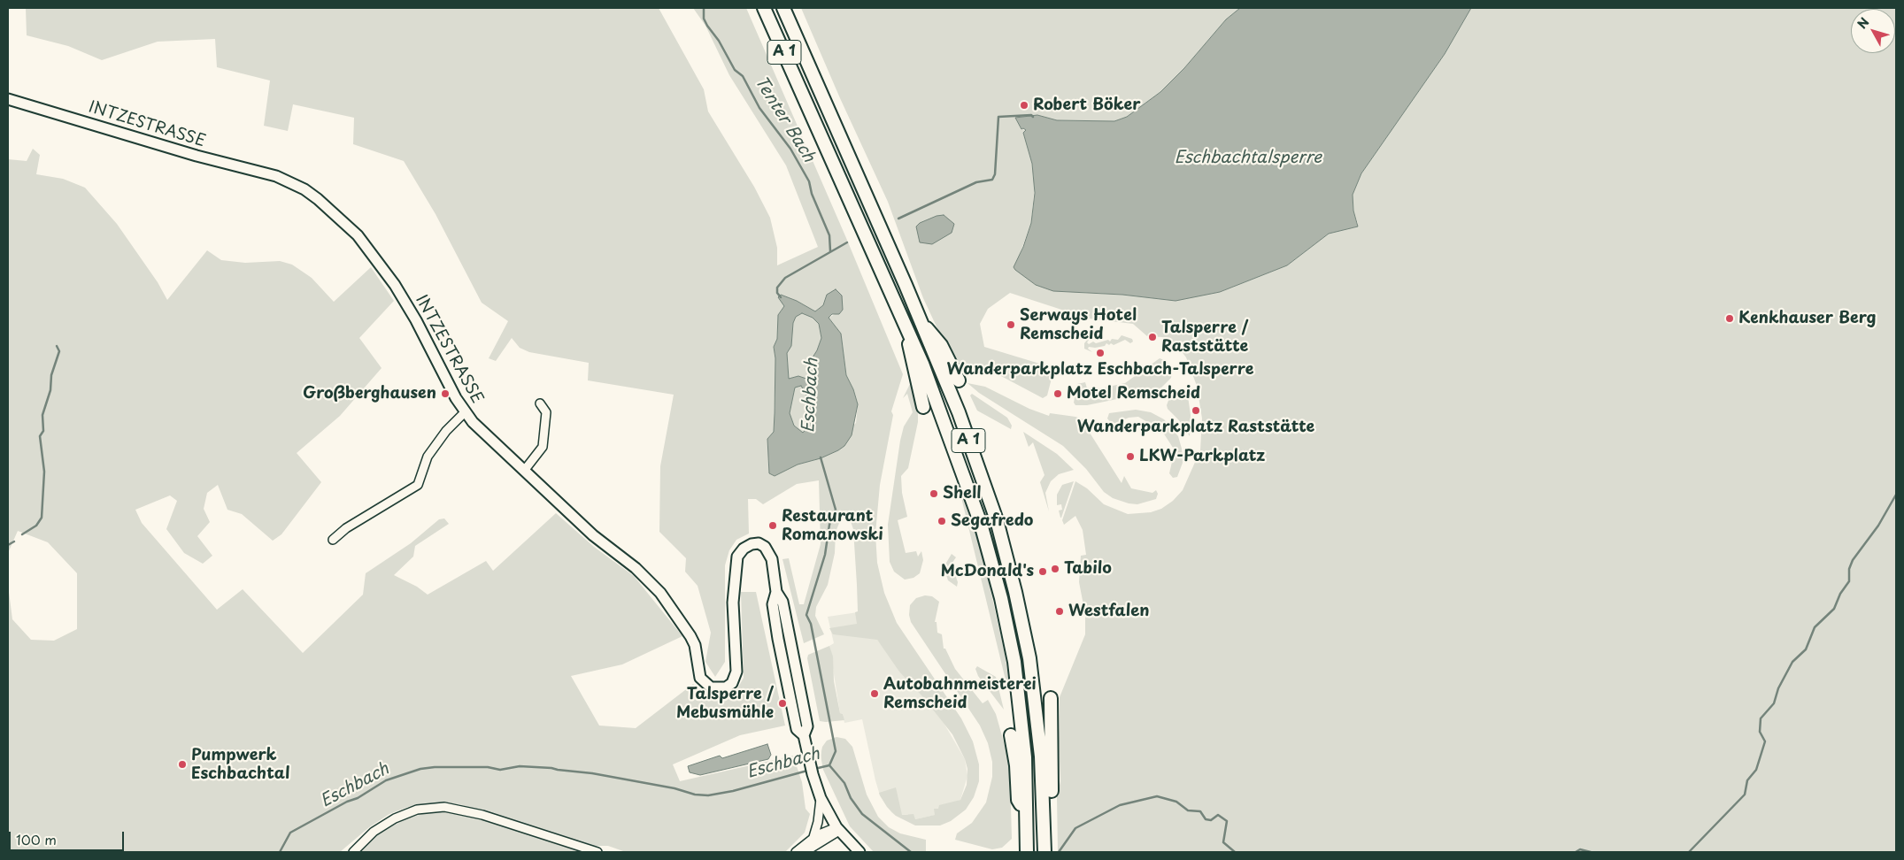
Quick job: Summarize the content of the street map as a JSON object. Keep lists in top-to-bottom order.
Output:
{
  "streets": {
    "highway": ["A 1"],
    "main road": ["INTZESTRASSE"]
  },
  "water": ["Tenter Bach", "Eschbachtalsperre", "Eschbach"],
  "places": [
    "Robert Böker",
    "Kenkhauser Berg",
    "Serways Hotel Remscheid",
    "Talsperre / Raststätte",
    "Wanderparkplatz Eschbach-Talsperre",
    "Großberghausen",
    "Motel Remscheid",
    "Wanderparkplatz Raststätte",
    "LKW-Parkplatz",
    "Shell",
    "Segafredo",
    "Restaurant Romanowski",
    "Tabilo",
    "McDonald's",
    "Westfalen",
    "Autobahnmeisterei Remscheid",
    "Talsperre / Mebusmühle",
    "Pumpwerk Eschbachtal"
  ],
  "scale_bar": "100 m",
  "north": "top left"
}
